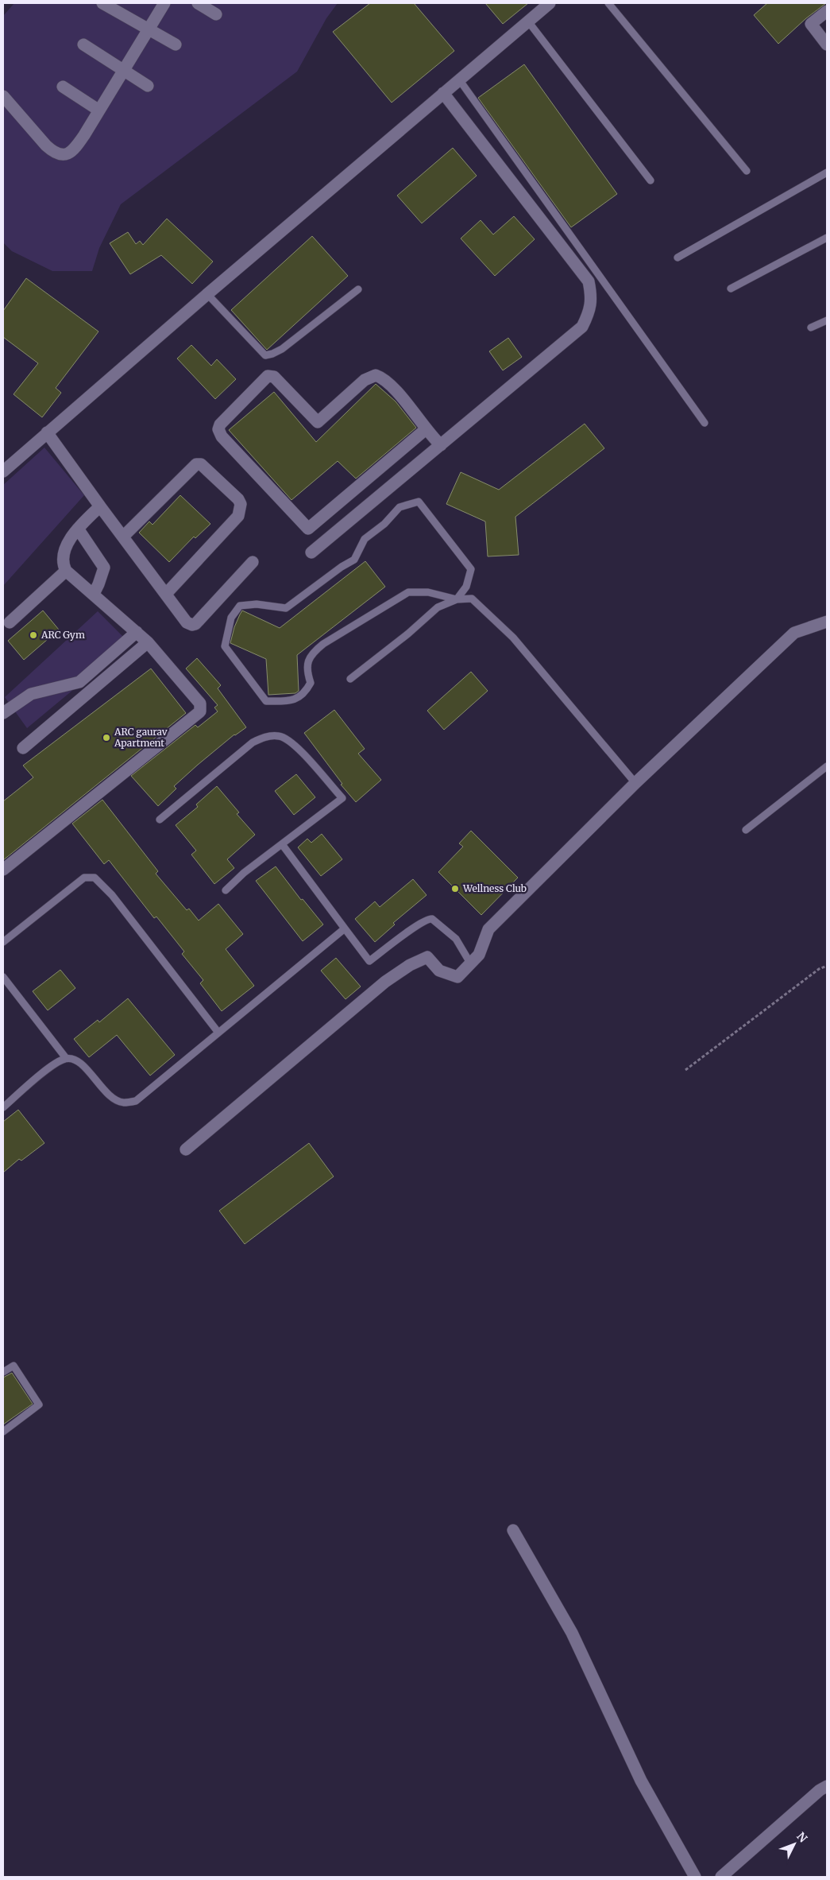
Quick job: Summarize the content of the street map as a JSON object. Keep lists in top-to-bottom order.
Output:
{
  "places": ["ARC Gym", "ARC gaurav Apartment", "Wellness Club"],
  "north": "top right"
}
